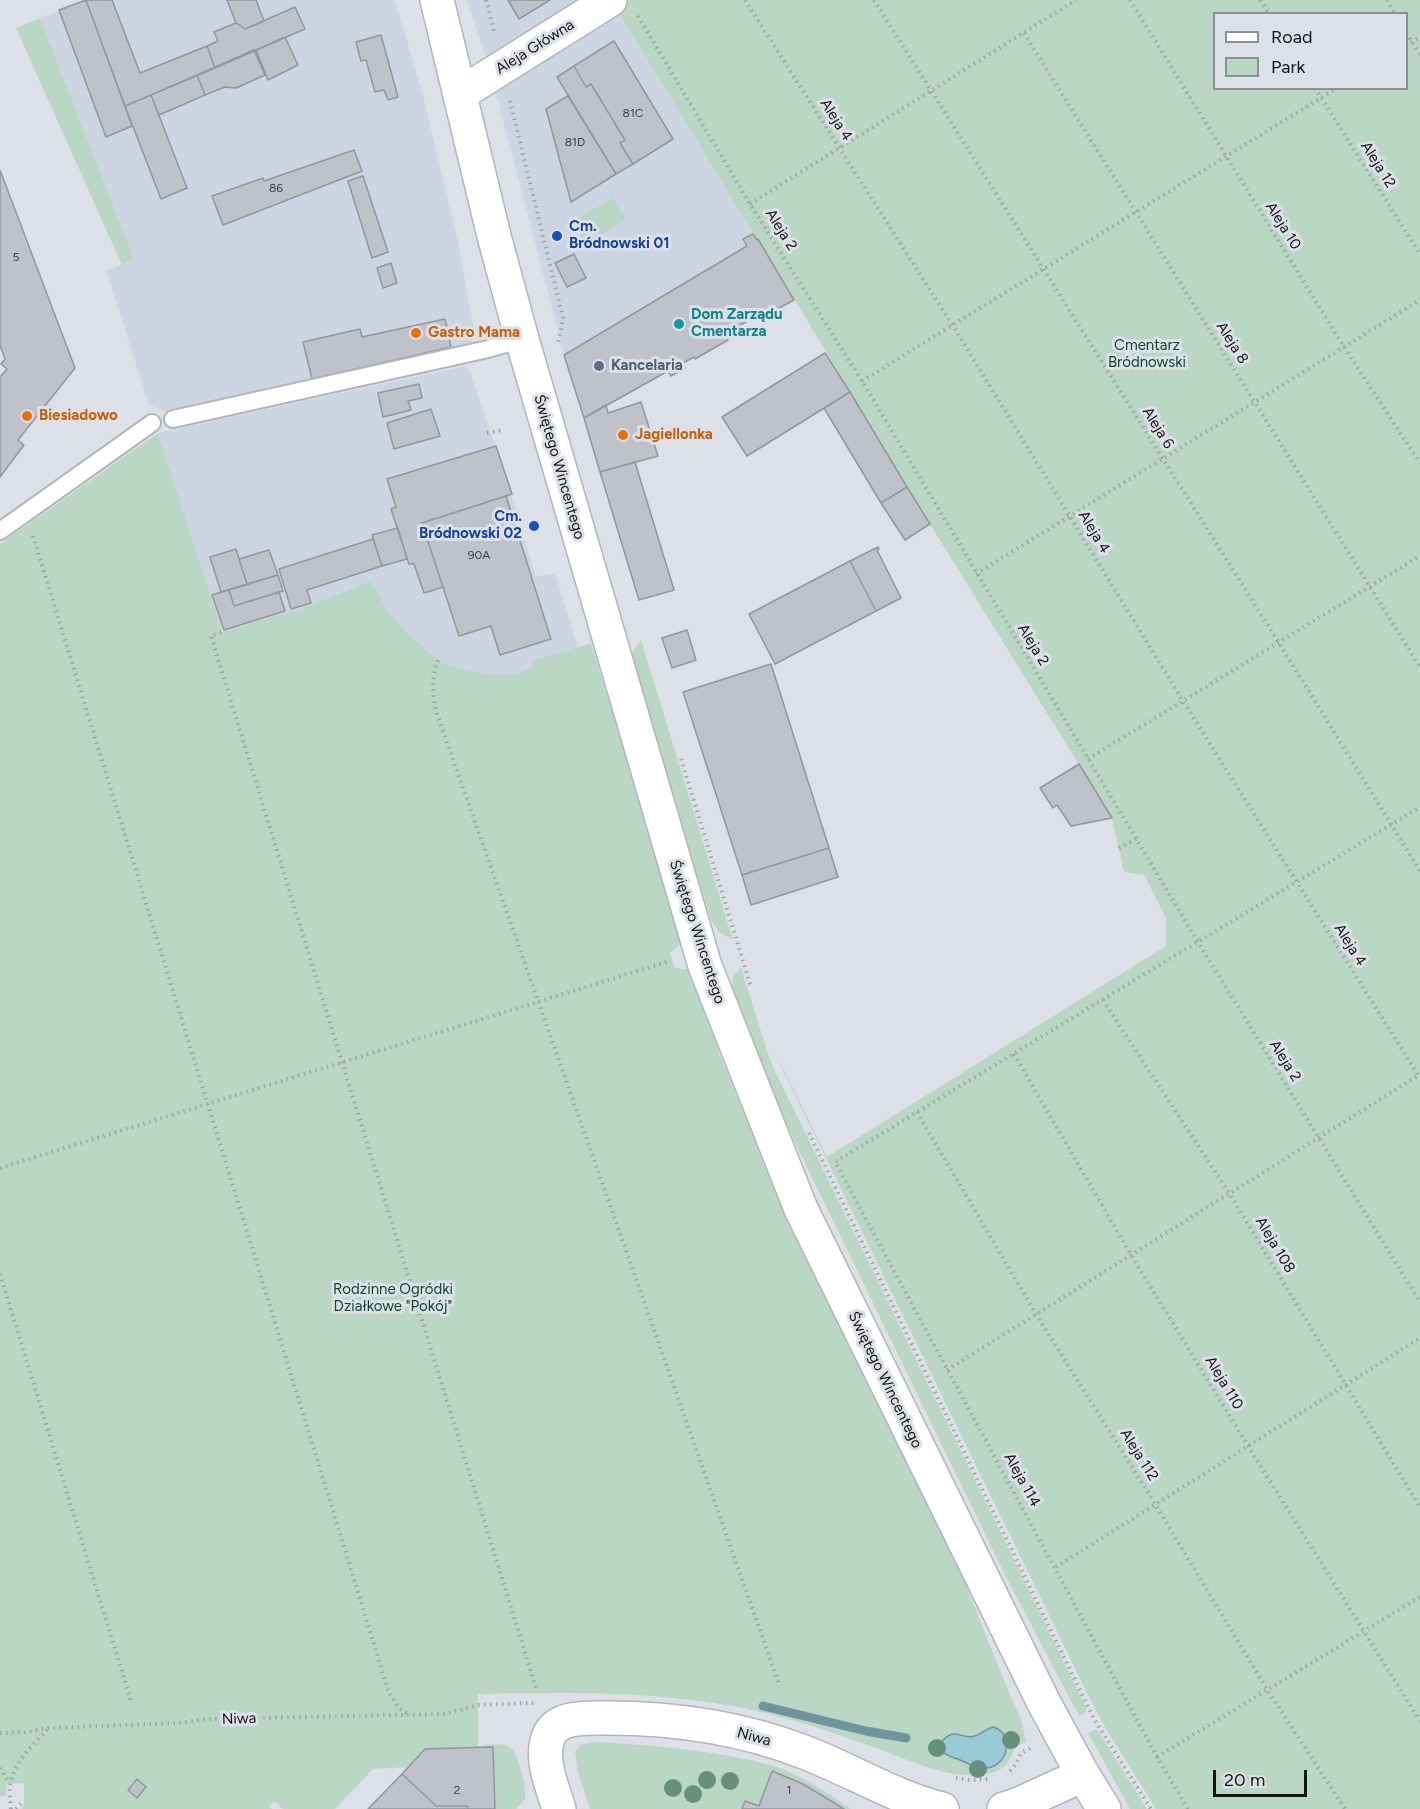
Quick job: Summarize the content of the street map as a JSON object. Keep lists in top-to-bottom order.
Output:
{
  "streets": {
    "street": ["Aleja Główna", "Świętego Wincentego", "Niwa"],
    "path": [
      "Aleja 4",
      "Aleja 12",
      "Aleja 10",
      "Aleja 2",
      "Aleja 8",
      "Aleja 6",
      "Aleja 108",
      "Aleja 110",
      "Aleja 112",
      "Aleja 114"
    ]
  },
  "crossings": [
    ["Aleja Główna", "Aleja 2"],
    ["Aleja Główna", "Świętego Wincentego"],
    ["Aleja 112", "Aleja 114"]
  ],
  "parks": ["Cmentarz Bródnowski", "Rodzinne Ogródki Działkowe \"Pokój\""],
  "places": [
    "Cm. Bródnowski 01",
    "Dom Zarządu Cmentarza",
    "Gastro Mama",
    "Kancelaria",
    "Biesiadowo",
    "Jagiellonka",
    "Cm. Bródnowski 02"
  ],
  "house_numbers": [
    "81C",
    "81D",
    "86",
    "5",
    "90A",
    "2",
    "1"
  ],
  "legend": ["Road", "Park"],
  "scale_bar": "20 m"
}
